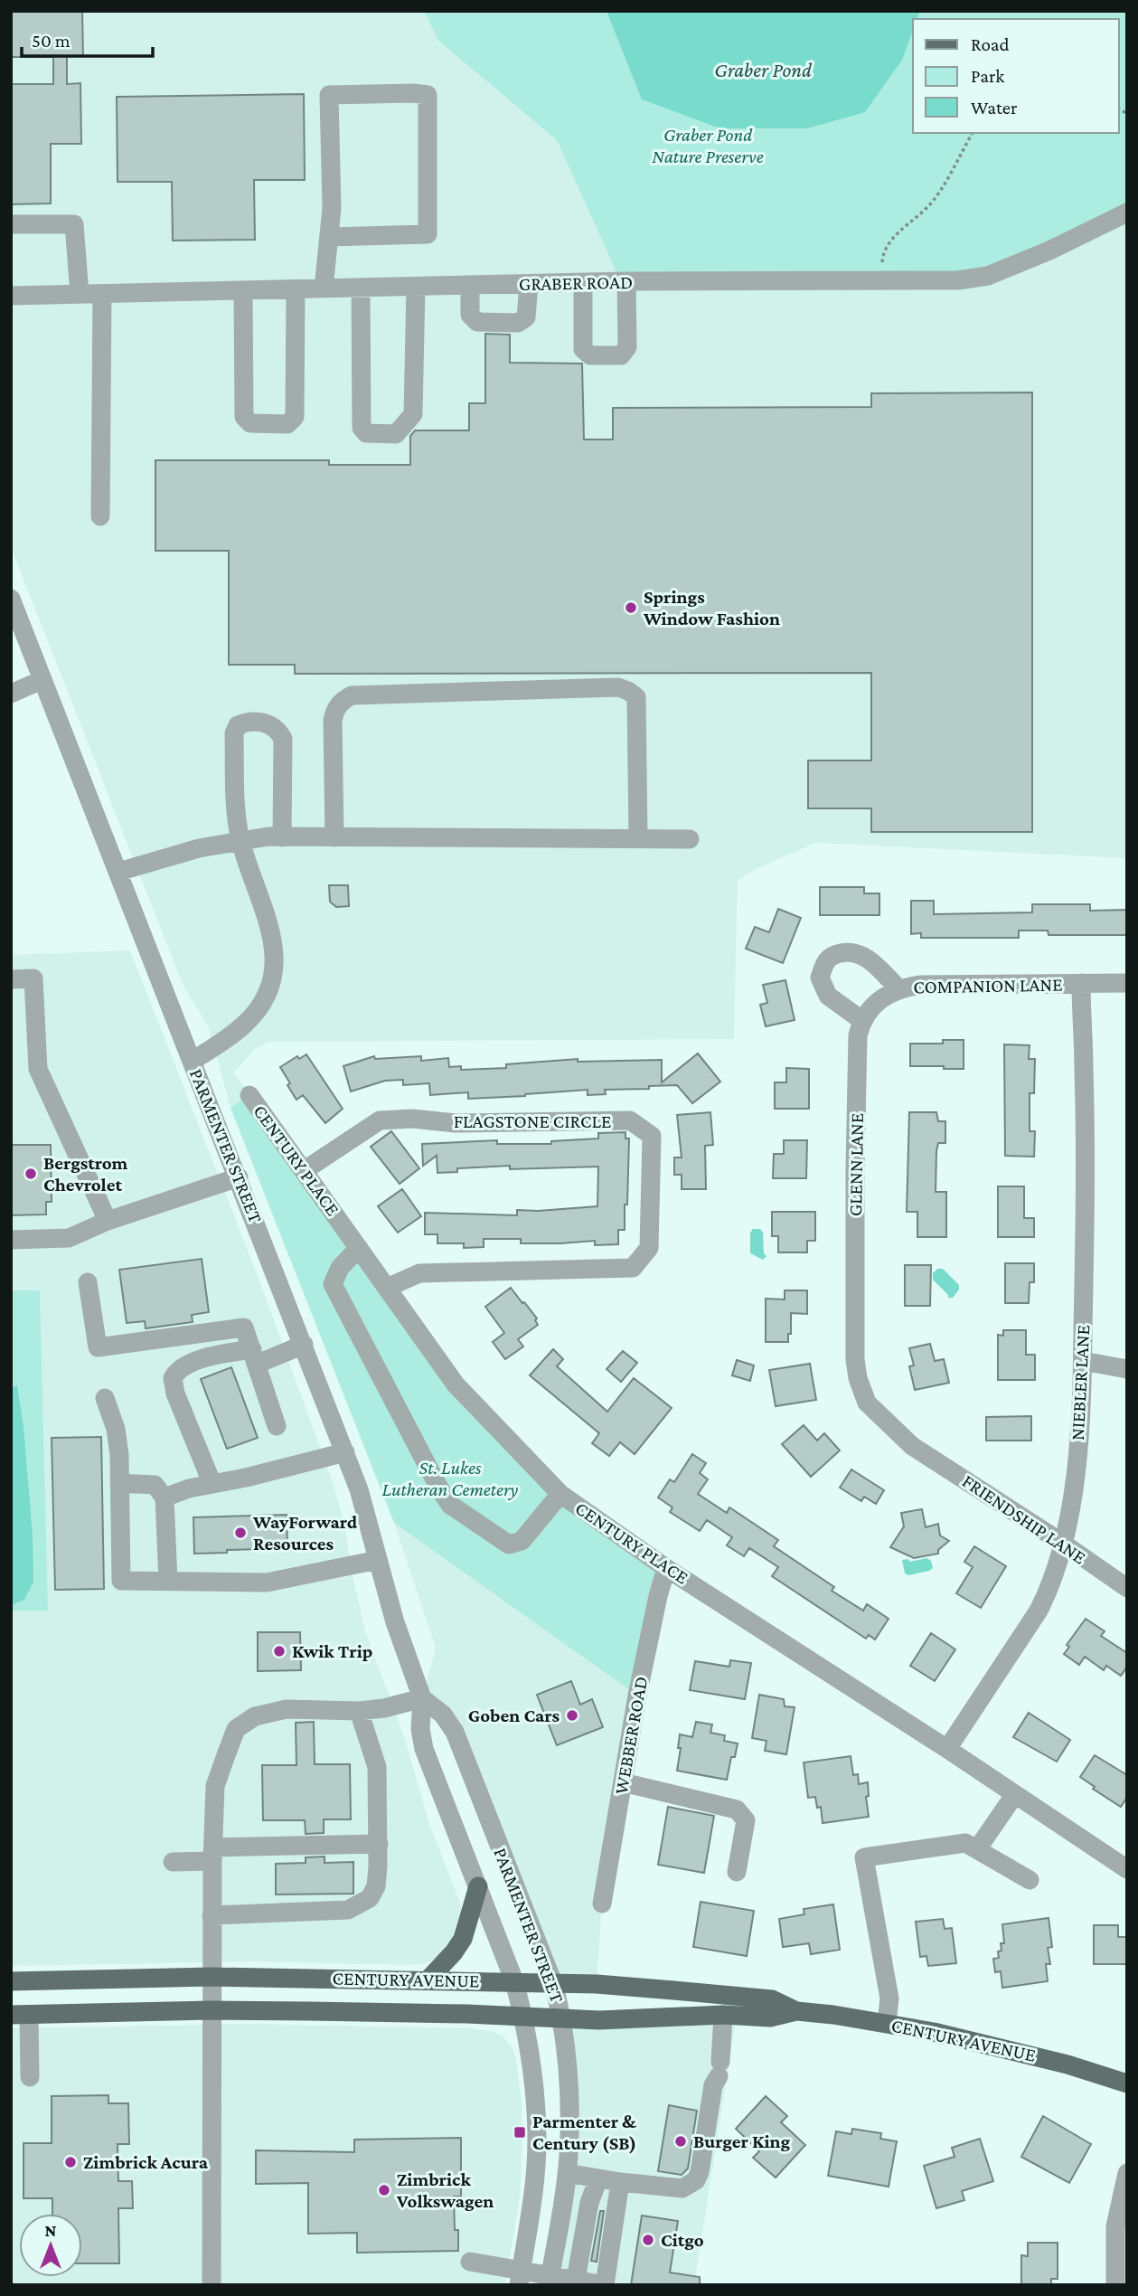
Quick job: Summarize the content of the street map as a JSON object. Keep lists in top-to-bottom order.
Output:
{
  "streets": {
    "main road": ["CENTURY AVENUE"],
    "street": [
      "GRABER ROAD",
      "COMPANION LANE",
      "FLAGSTONE CIRCLE",
      "PARMENTER STREET",
      "CENTURY PLACE",
      "GLENN LANE",
      "NIEBLER LANE",
      "FRIENDSHIP LANE",
      "WEBBER ROAD"
    ]
  },
  "crossings": [
    ["COMPANION LANE", "GLENN LANE"],
    ["COMPANION LANE", "NIEBLER LANE"],
    ["FLAGSTONE CIRCLE", "CENTURY PLACE"],
    ["PARMENTER STREET", "CENTURY AVENUE"],
    ["CENTURY PLACE", "NIEBLER LANE"],
    ["CENTURY PLACE", "WEBBER ROAD"],
    ["GLENN LANE", "FRIENDSHIP LANE"],
    ["NIEBLER LANE", "FRIENDSHIP LANE"]
  ],
  "water": ["Graber Pond"],
  "parks": ["Graber Pond Nature Preserve", "St. Lukes Lutheran Cemetery"],
  "places": {
    "other": [
      "Springs Window Fashion",
      "Bergstrom Chevrolet",
      "WayForward Resources",
      "Kwik Trip",
      "Goben Cars",
      "Burger King",
      "Zimbrick Acura",
      "Zimbrick Volkswagen",
      "Citgo"
    ],
    "transit": ["Parmenter & Century (SB)"]
  },
  "legend": ["Road", "Park", "Water"],
  "scale_bar": "50 m",
  "north": "top"
}
